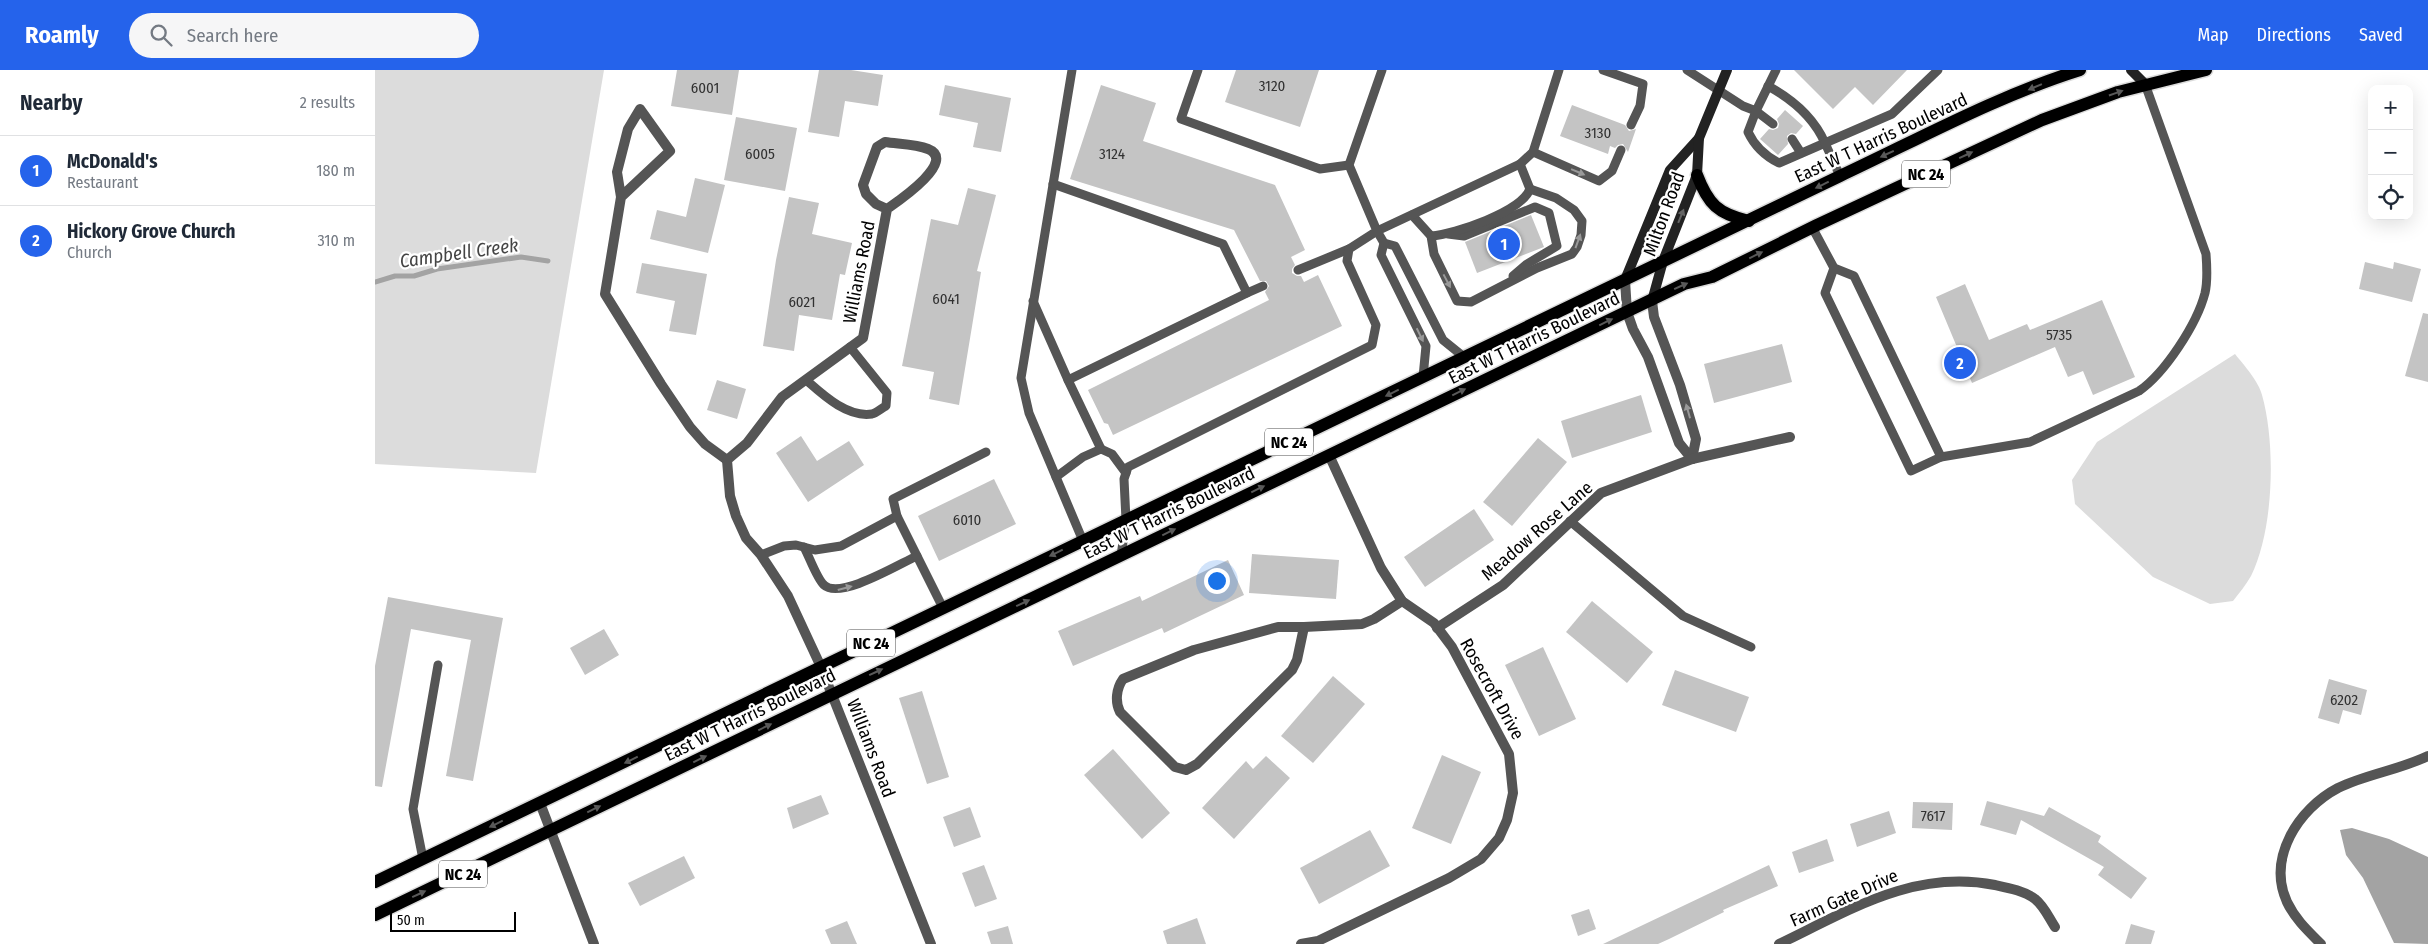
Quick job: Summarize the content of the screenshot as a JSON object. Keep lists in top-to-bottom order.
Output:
{
  "streets": {
    "main road": ["East W T Harris Boulevard", "NC 24"],
    "street": [
      "Milton Road",
      "Williams Road",
      "Meadow Rose Lane",
      "Rosecroft Drive",
      "Farm Gate Drive"
    ]
  },
  "crossings": [
    ["East W T Harris Boulevard", "Milton Road"],
    ["East W T Harris Boulevard", "Williams Road"],
    ["East W T Harris Boulevard", "Rosecroft Drive"],
    ["Meadow Rose Lane", "Rosecroft Drive"]
  ],
  "water": ["Campbell Creek"],
  "house_numbers": [
    "3120",
    "6001",
    "3130",
    "6005",
    "3124",
    "6041",
    "6021",
    "5735",
    "6010",
    "6202",
    "7617"
  ],
  "scale_bar": "50 m",
  "page": {
    "header": "Roamly",
    "search": "Search here",
    "nav": ["Map", "Directions", "Saved"],
    "heading": ["Nearby", "2 results"],
    "map_buttons": ["+", "−"],
    "list": [
      {
        "mark": "1",
        "name": "McDonald's",
        "note": "Restaurant",
        "value": "180 m"
      },
      {
        "mark": "2",
        "name": "Hickory Grove Church",
        "note": "Church",
        "value": "310 m"
      }
    ],
    "pins": ["1", "2"],
    "scale": "50 m"
  }
}
